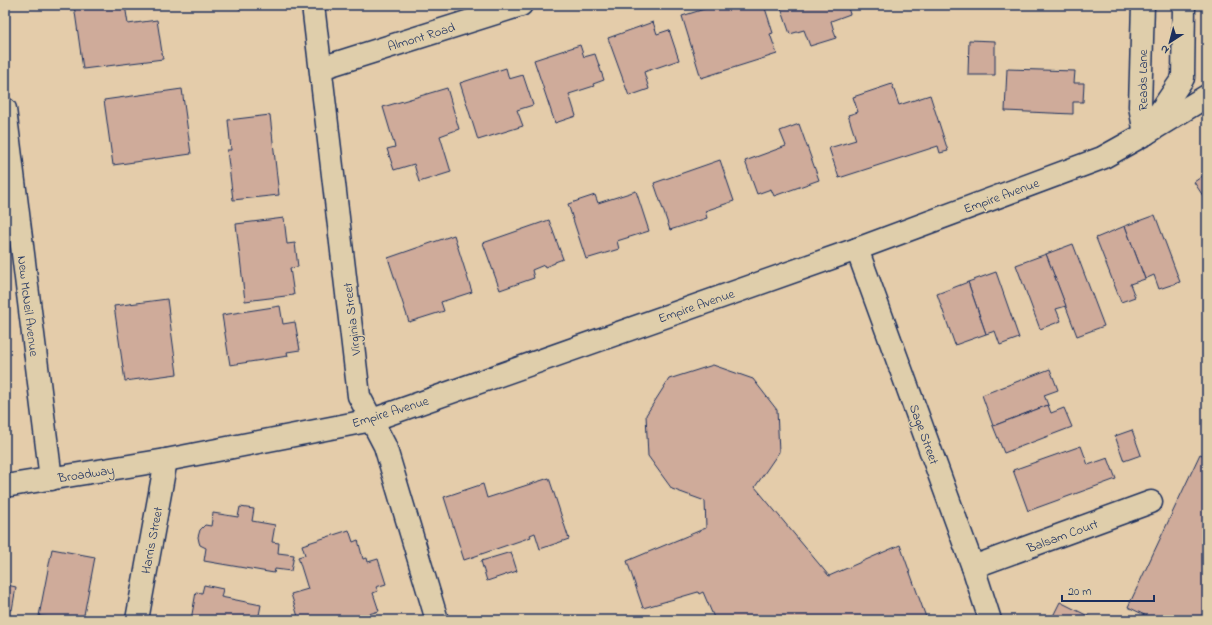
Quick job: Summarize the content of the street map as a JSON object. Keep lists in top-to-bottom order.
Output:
{
  "streets": {
    "street": [
      "Almont Road",
      "Reads Lane",
      "Empire Avenue",
      "New McNeil Avenue",
      "Virginia Street",
      "Sage Street",
      "Broadway",
      "Balsam Court",
      "Harris Street"
    ]
  },
  "crossings": [
    ["Almont Road", "Virginia Street"],
    ["Reads Lane", "Empire Avenue"],
    ["Empire Avenue", "Virginia Street"],
    ["Empire Avenue", "Sage Street"],
    ["Empire Avenue", "Broadway"],
    ["Empire Avenue", "Harris Street"],
    ["New McNeil Avenue", "Broadway"],
    ["Sage Street", "Balsam Court"],
    ["Broadway", "Harris Street"]
  ],
  "scale_bar": "20 m",
  "north": "bottom left"
}
